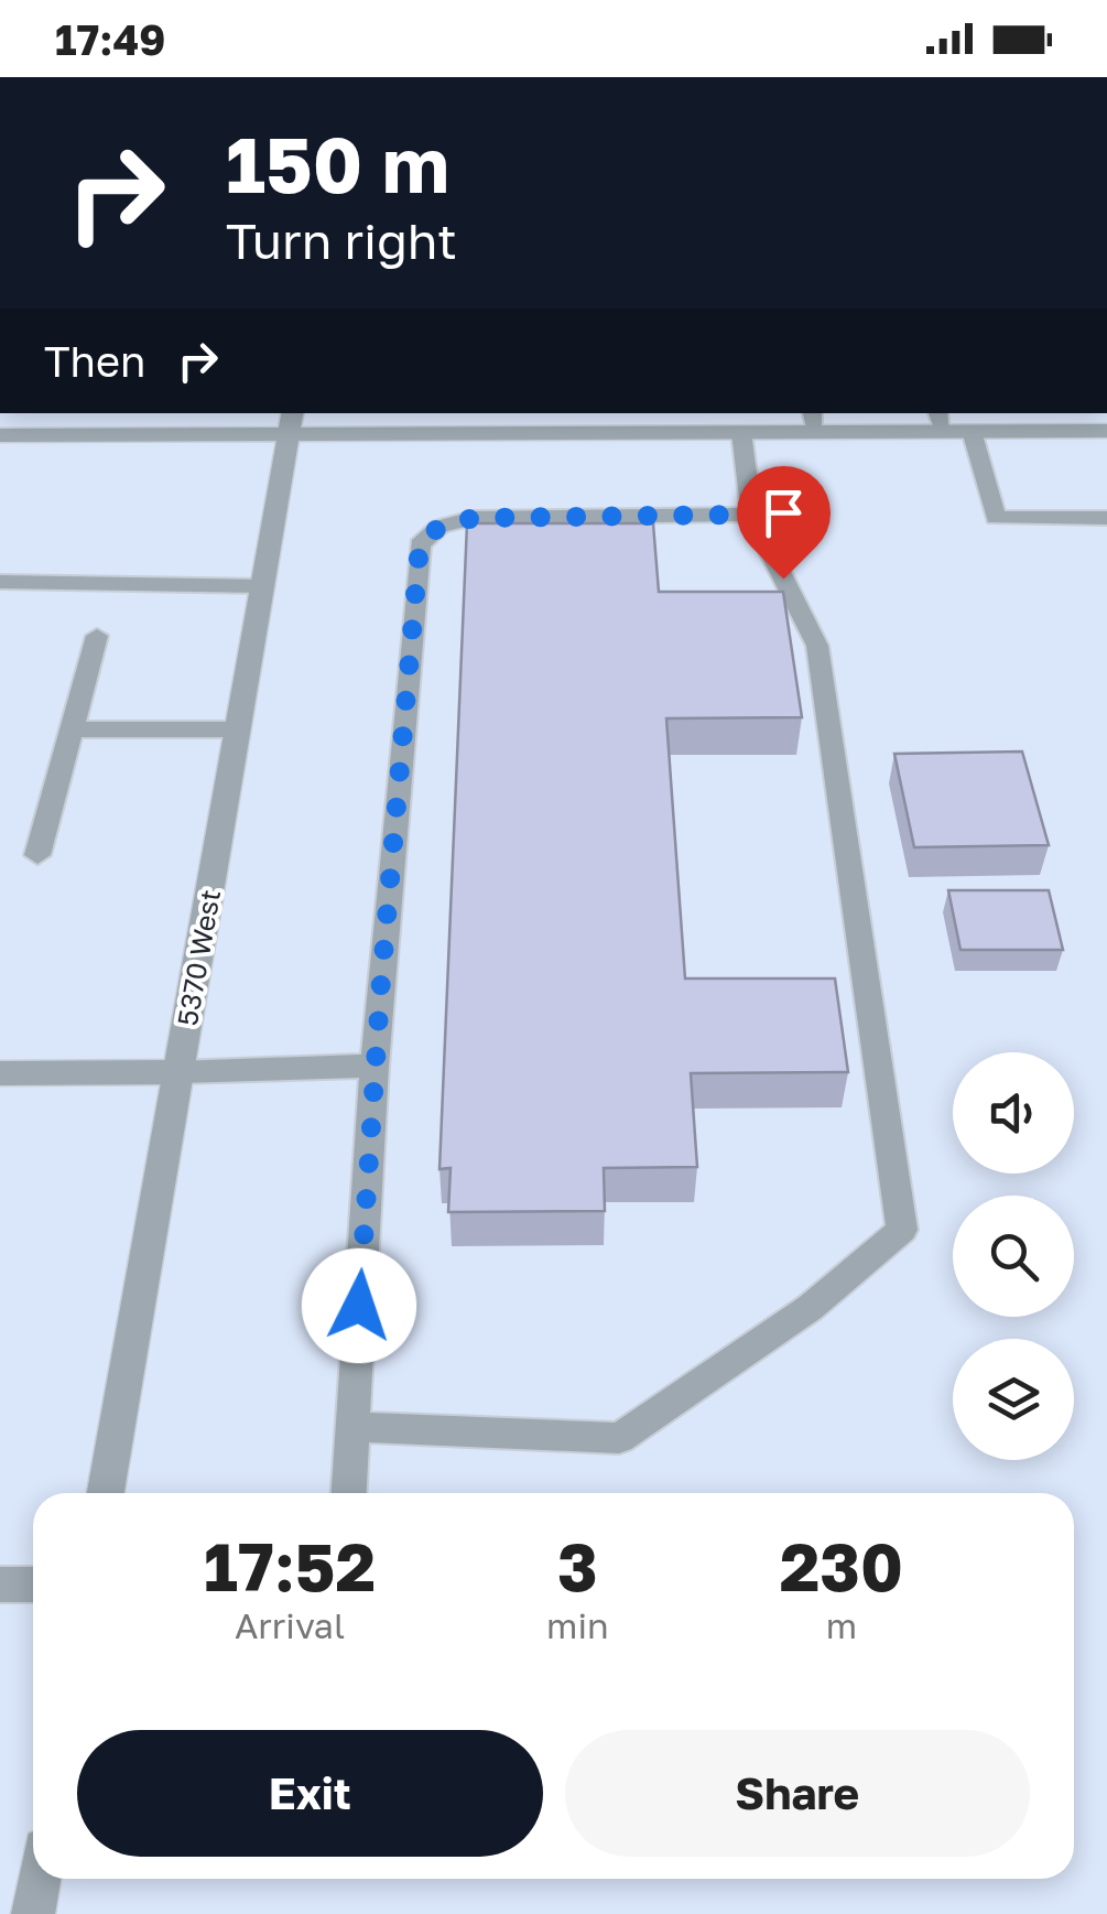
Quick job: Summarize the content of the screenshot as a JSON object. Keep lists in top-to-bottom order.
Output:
{
  "streets": {
    "street": ["5370 West"]
  },
  "page": {
    "status": "17:49",
    "turn": ["150 m", "Turn right"],
    "then": "Then",
    "eta": [
      "17:52",
      "Arrival",
      "3",
      "min",
      "230",
      "m"
    ],
    "buttons": ["Exit", "Share"]
  }
}
